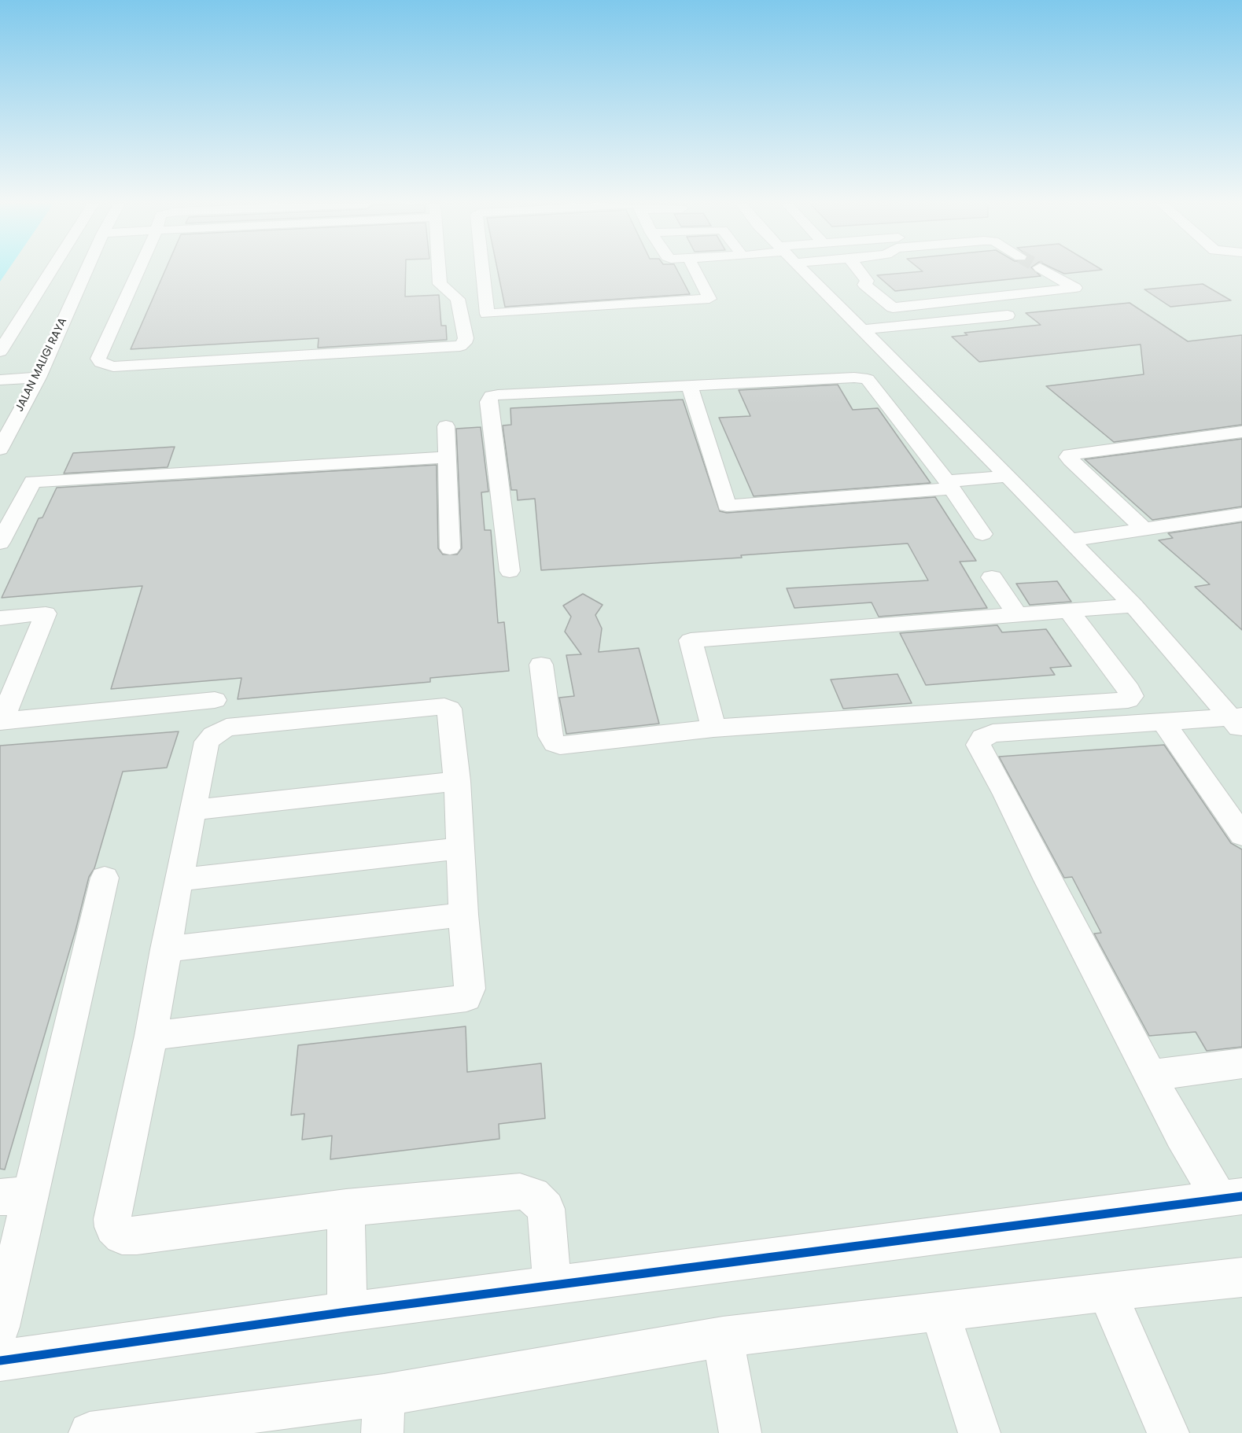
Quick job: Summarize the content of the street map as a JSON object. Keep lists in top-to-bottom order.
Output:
{
  "streets": {
    "street": ["JALAN MALIGI RAYA"]
  }
}
